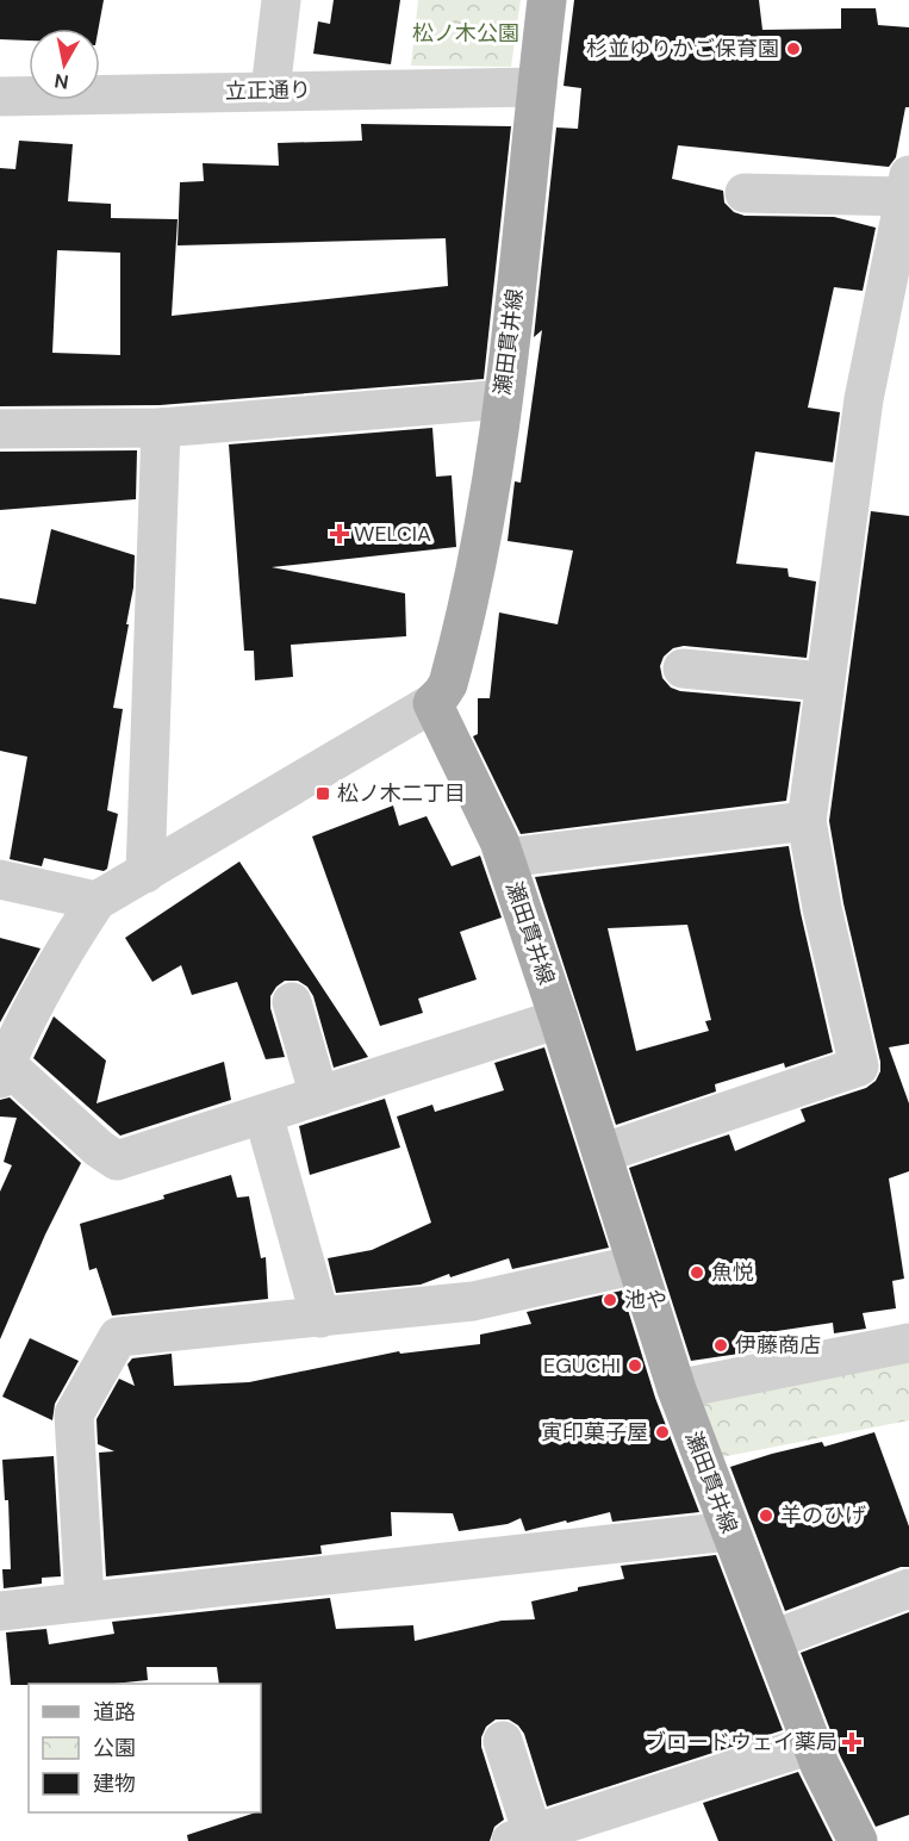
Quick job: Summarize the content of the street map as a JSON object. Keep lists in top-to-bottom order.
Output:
{
  "streets": {
    "main road": ["瀬田貫井線"],
    "street": ["立正通り"]
  },
  "crossings": [
    ["立正通り", "瀬田貫井線"]
  ],
  "parks": ["松ノ木公園"],
  "places": {
    "other": [
      "杉並ゆりかご保育園",
      "魚悦",
      "池や",
      "伊藤商店",
      "EGUCHI",
      "寅印菓子屋",
      "羊のひげ"
    ],
    "health": ["WELCIA", "ブロードウェイ薬局"],
    "transit": ["松ノ木二丁目"]
  },
  "legend": ["道路", "公園", "建物"],
  "north": "bottom"
}
